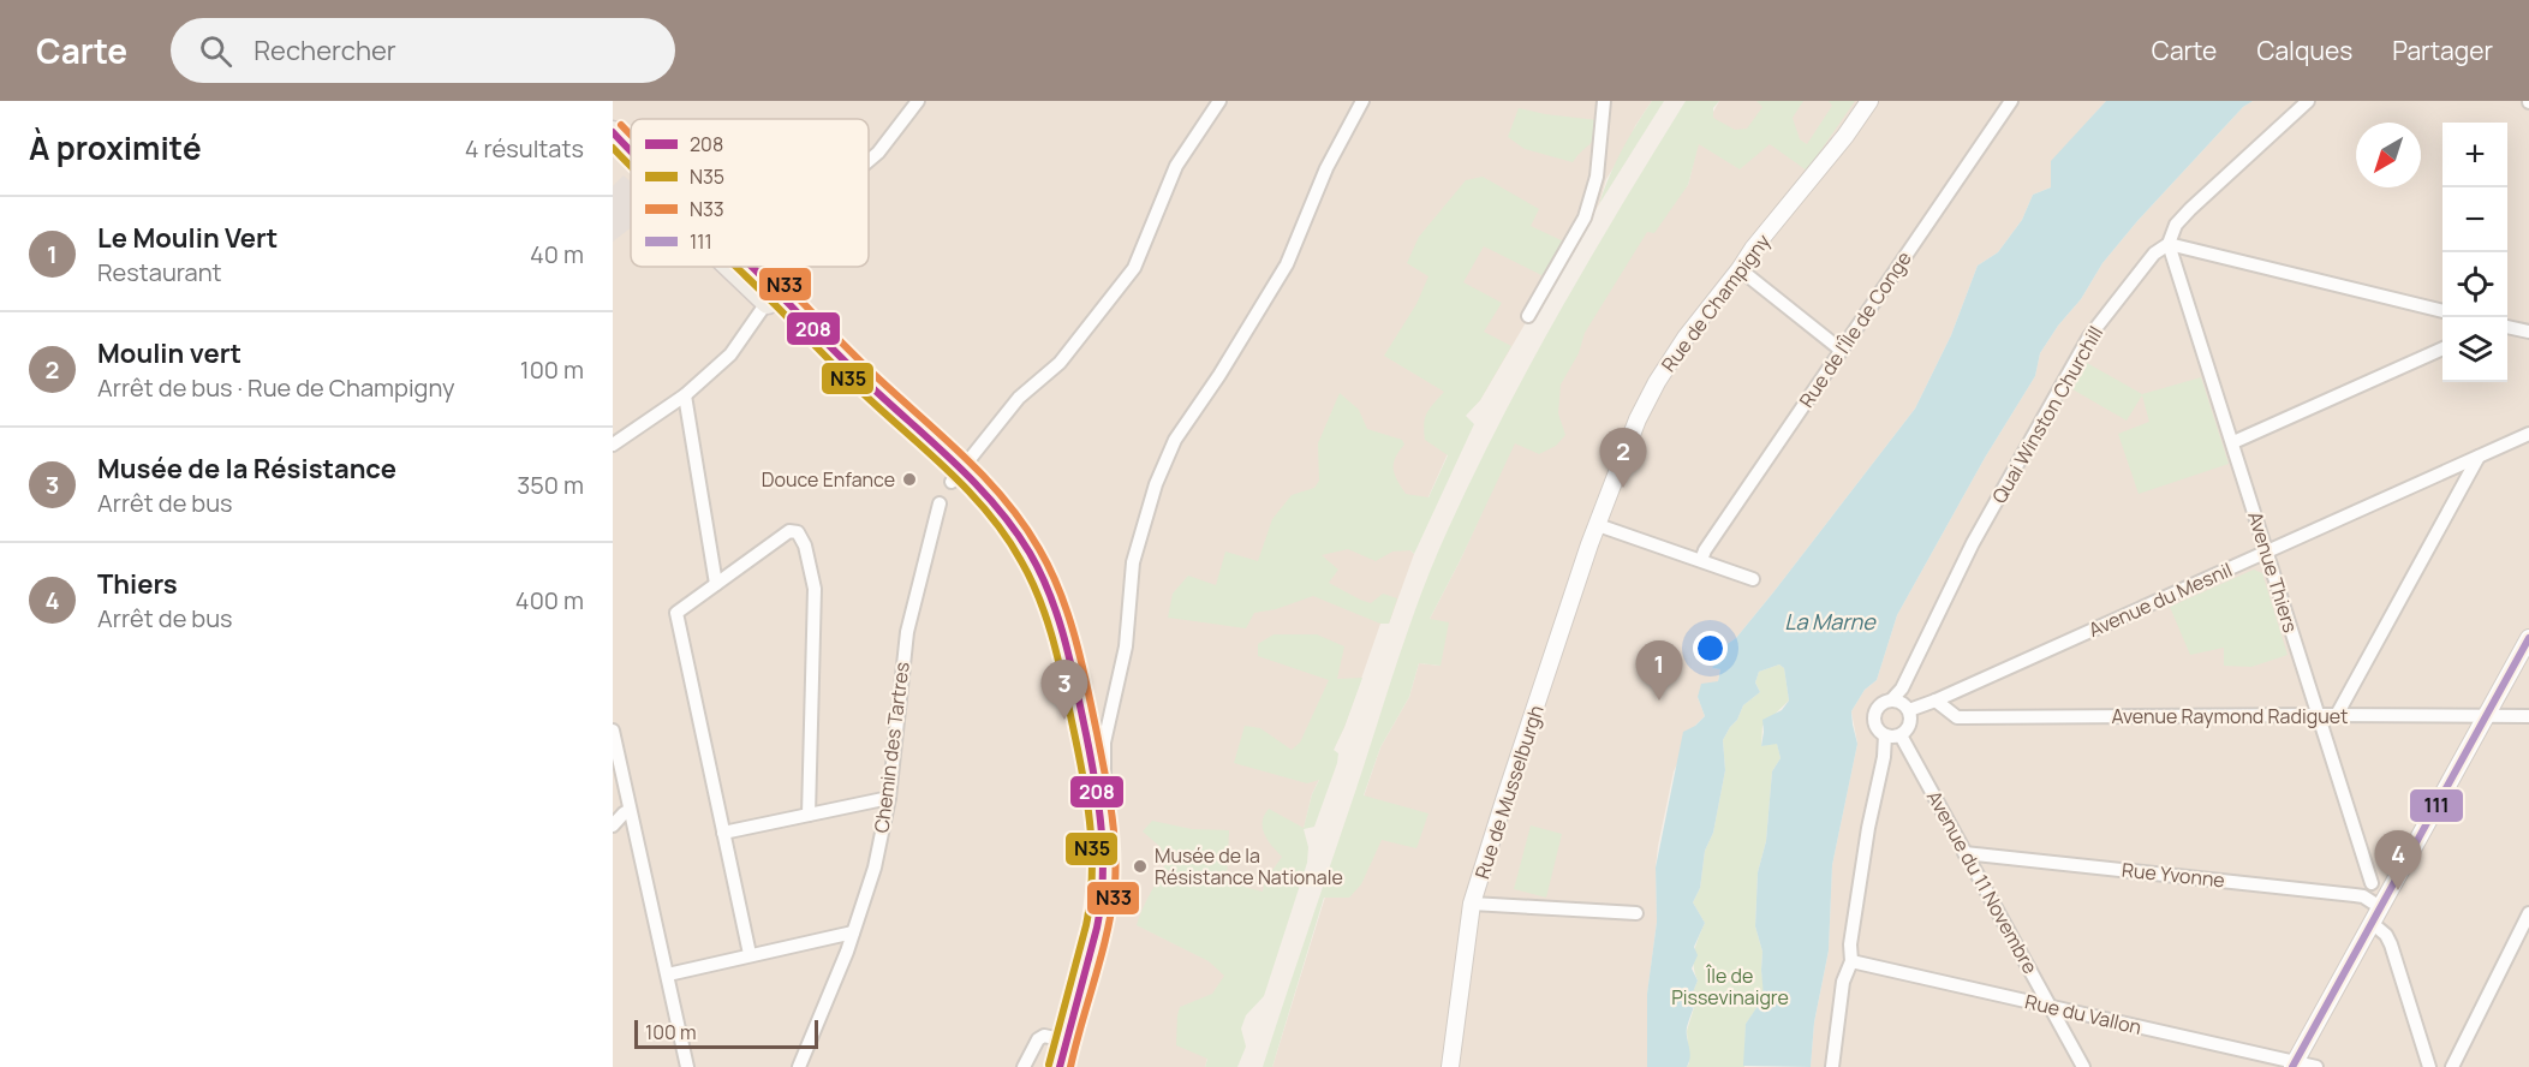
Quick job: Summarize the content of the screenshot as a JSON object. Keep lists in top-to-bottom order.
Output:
{
  "streets": {
    "street": [
      "Rue de Champigny",
      "Rue de l'Île de Conge",
      "Quai Winston Churchill",
      "Avenue Thiers",
      "Avenue du Mesnil",
      "Avenue Raymond Radiguet",
      "Chemin des Tartres",
      "Rue de Musselburgh",
      "Rue Yvonne",
      "Avenue du 11 Novembre",
      "Rue du Vallon"
    ]
  },
  "crossings": [
    ["Rue de Champigny", "Rue de Musselburgh"],
    ["Quai Winston Churchill", "Avenue Thiers"],
    ["Quai Winston Churchill", "Avenue du Mesnil"],
    ["Quai Winston Churchill", "Avenue du 11 Novembre"],
    ["Avenue Thiers", "Avenue du Mesnil"],
    ["Avenue Thiers", "Avenue Raymond Radiguet"],
    ["Avenue du Mesnil", "Avenue Raymond Radiguet"],
    ["Avenue du Mesnil", "Avenue du 11 Novembre"],
    ["Rue Yvonne", "Avenue du 11 Novembre"],
    ["Avenue du 11 Novembre", "Rue du Vallon"]
  ],
  "water": ["La Marne"],
  "parks": ["Île de Pissevinaigre"],
  "places": ["Douce Enfance", "Musée de la Résistance Nationale"],
  "lines": [
    "transit line N33",
    "transit line 208",
    "transit line N35",
    "transit line 111"
  ],
  "legend": [
    "208",
    "N35",
    "N33",
    "111"
  ],
  "scale_bar": "100 m",
  "north": "bottom left",
  "page": {
    "header": "Carte",
    "search": "Rechercher",
    "nav": ["Carte", "Calques", "Partager"],
    "heading": ["À proximité", "4 résultats"],
    "map_buttons": ["+", "−"],
    "list": [
      {
        "mark": "1",
        "name": "Le Moulin Vert",
        "note": "Restaurant",
        "value": "40 m"
      },
      {
        "mark": "2",
        "name": "Moulin vert",
        "note": "Arrêt de bus · Rue de Champigny",
        "value": "100 m"
      },
      {
        "mark": "3",
        "name": "Musée de la Résistance",
        "note": "Arrêt de bus",
        "value": "350 m"
      },
      {
        "mark": "4",
        "name": "Thiers",
        "note": "Arrêt de bus",
        "value": "400 m"
      }
    ],
    "pins": [
      "2",
      "1",
      "3",
      "4"
    ],
    "scale": "100 m"
  }
}
